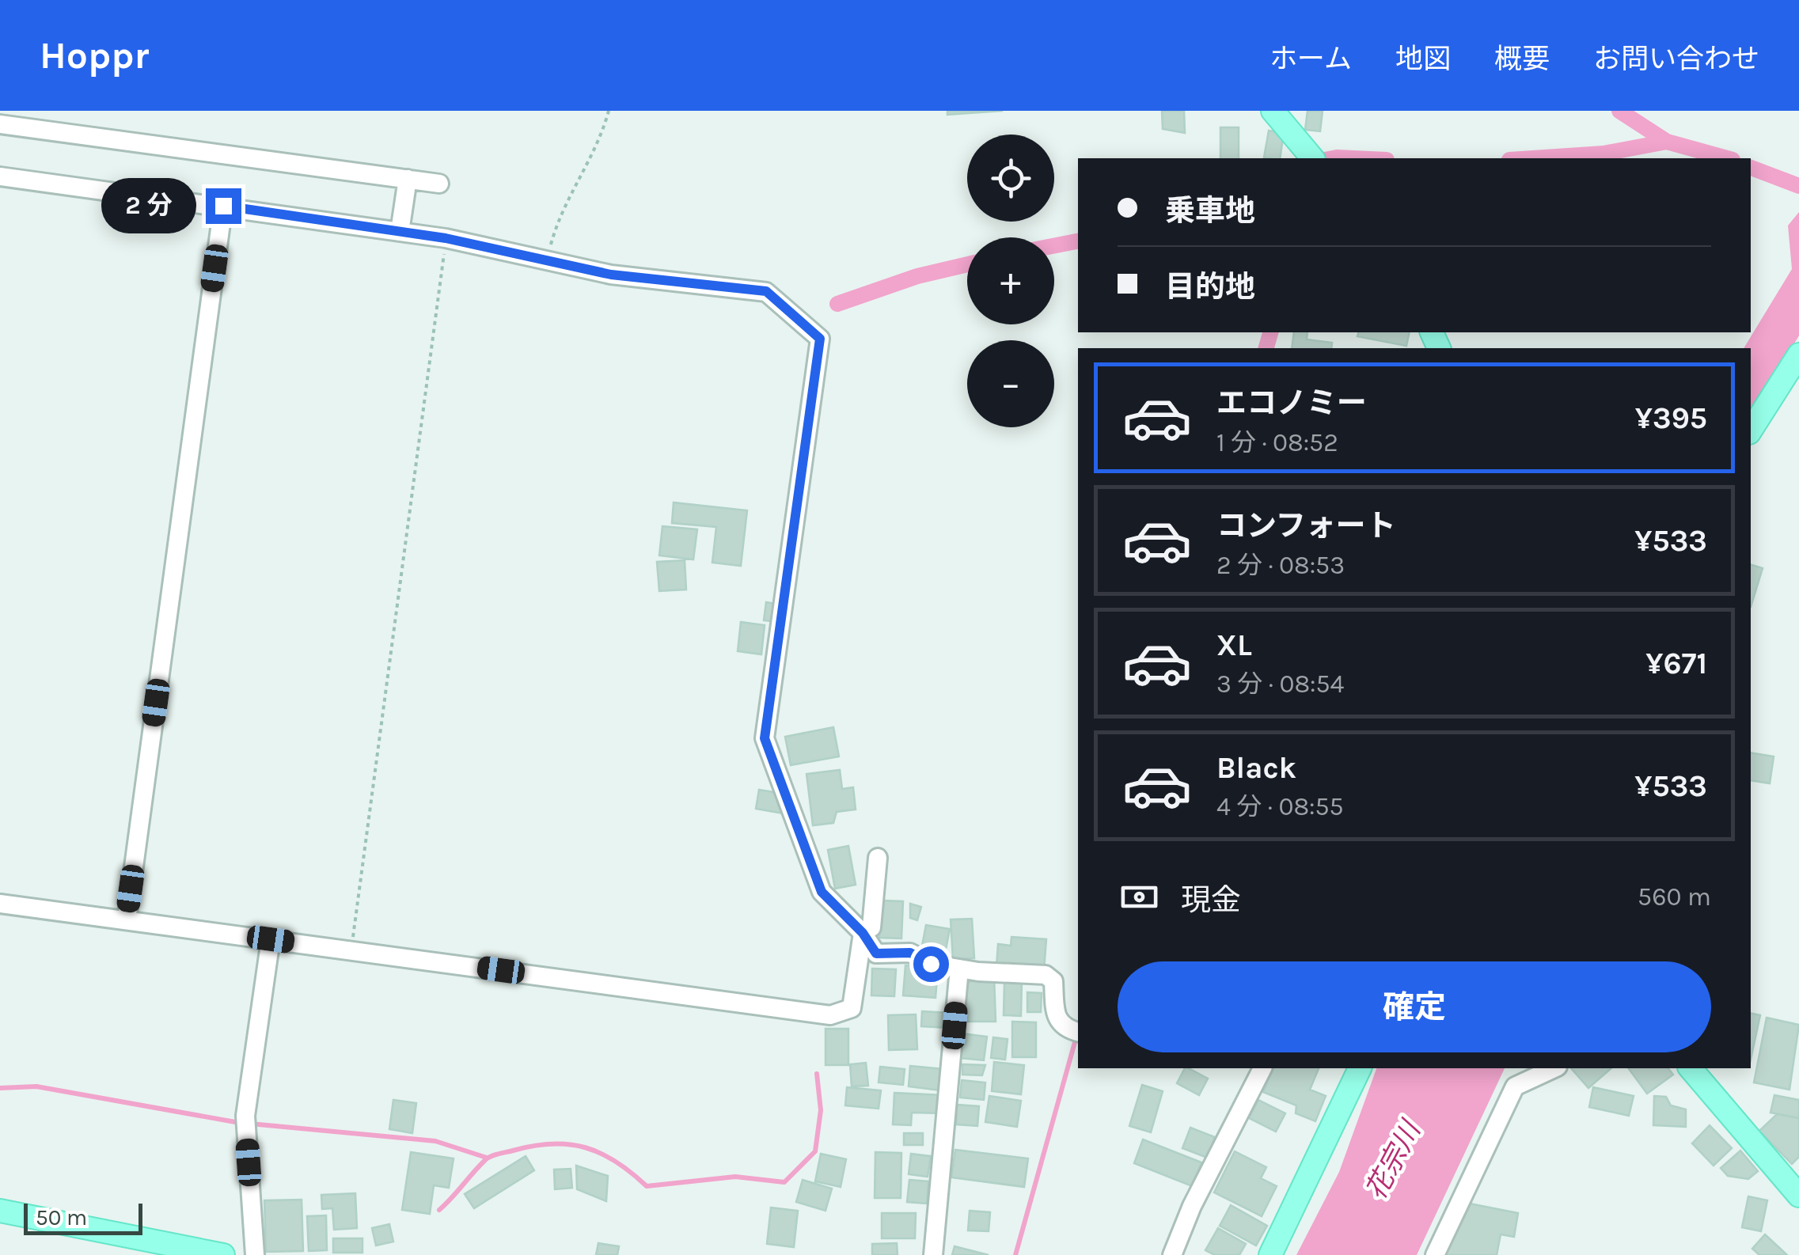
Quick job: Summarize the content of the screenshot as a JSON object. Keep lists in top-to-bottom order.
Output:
{
  "water": ["花宗川"],
  "scale_bar": "50 m",
  "page": {
    "header": "Hoppr",
    "nav": [
      "ホーム",
      "地図",
      "概要",
      "お問い合わせ"
    ],
    "map_buttons": ["+", "−"],
    "banner": ["乗車地", "目的地"],
    "bubble": "2 分",
    "list": [
      {
        "name": "エコノミー",
        "note": "1 分 · 08:52",
        "value": "¥395"
      },
      {
        "name": "コンフォート",
        "note": "2 分 · 08:53",
        "value": "¥533"
      },
      {
        "name": "XL",
        "note": "3 分 · 08:54",
        "value": "¥671"
      },
      {
        "name": "Black",
        "note": "4 分 · 08:55",
        "value": "¥533"
      }
    ],
    "pay": ["現金", "560 m"],
    "buttons": "確定",
    "scale": "50 m"
  }
}
